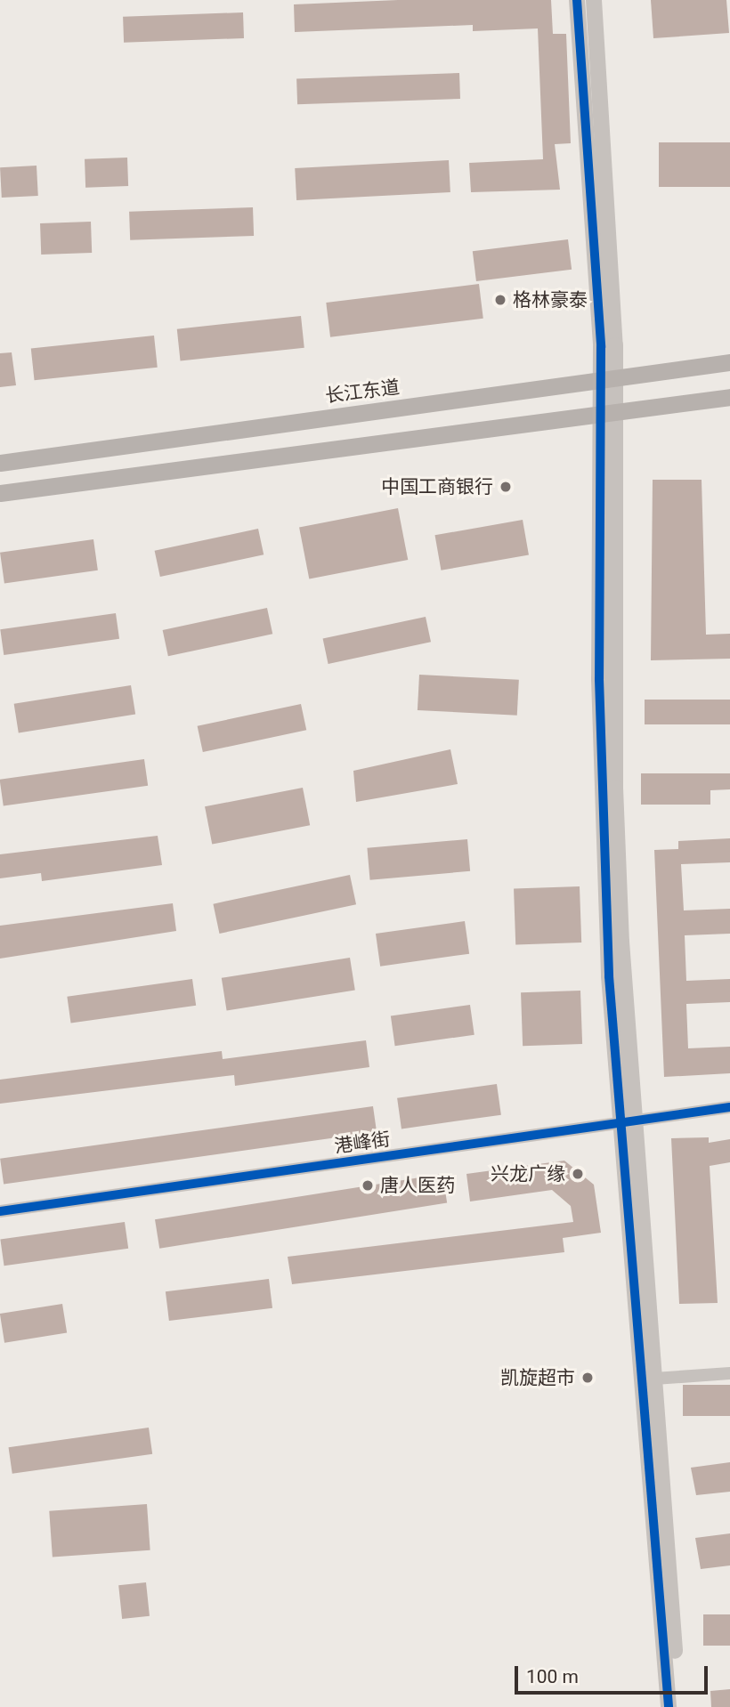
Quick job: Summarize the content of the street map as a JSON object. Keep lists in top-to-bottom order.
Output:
{
  "streets": {
    "main road": ["长江东道"],
    "street": ["港峰街"]
  },
  "places": [
    "格林豪泰",
    "中国工商银行",
    "兴龙广缘",
    "唐人医药",
    "凯旋超市"
  ],
  "scale_bar": "100 m"
}
